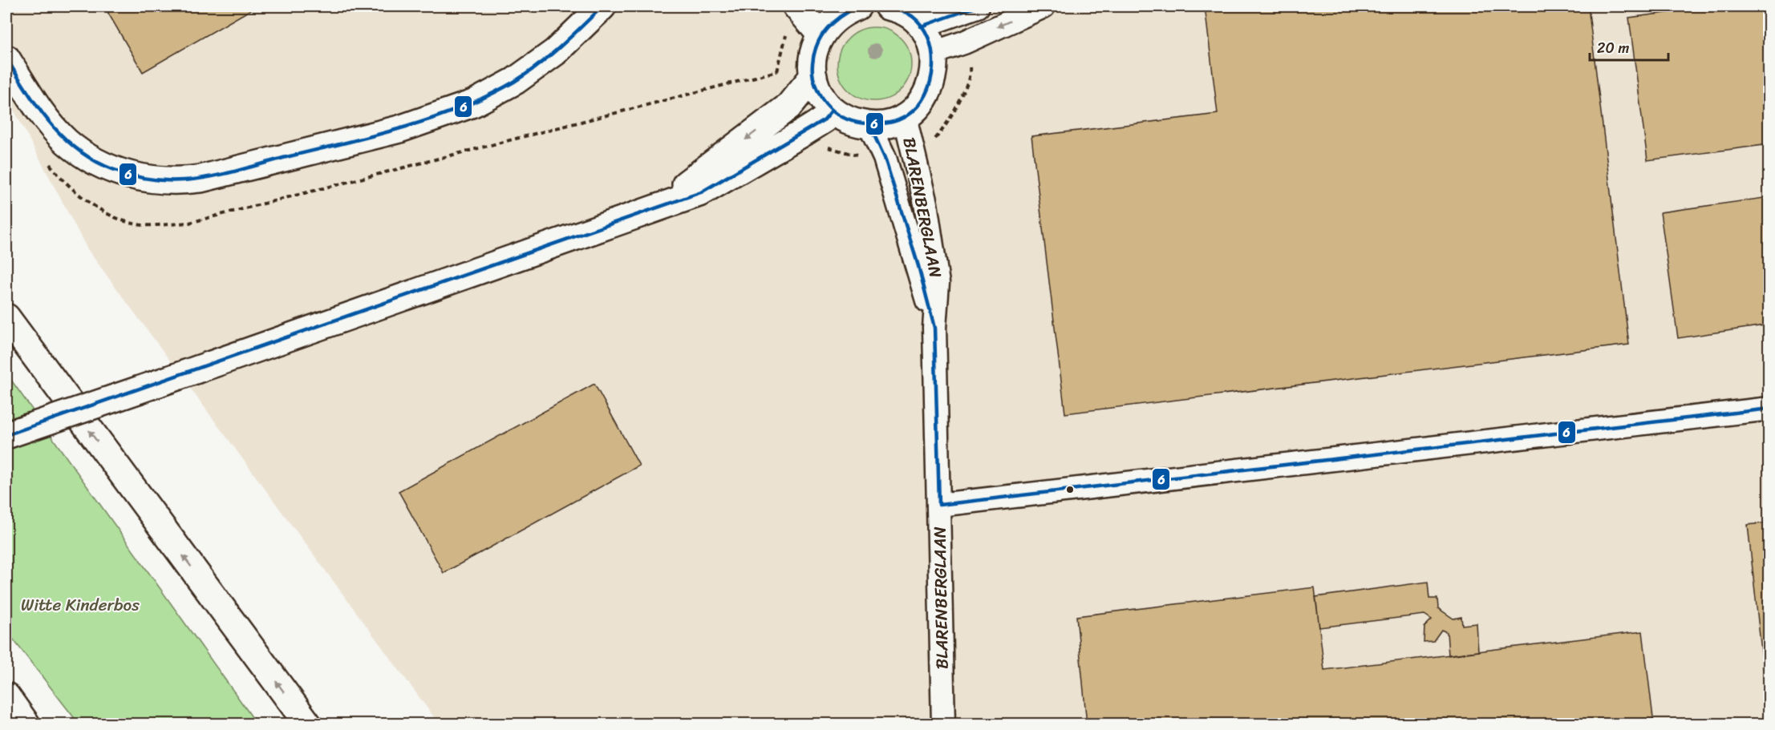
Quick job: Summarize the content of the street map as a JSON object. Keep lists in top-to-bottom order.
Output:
{
  "streets": {
    "street": ["BLARENBERGLAAN"]
  },
  "parks": ["Witte Kinderbos"],
  "lines": ["transit line 6"],
  "scale_bar": "20 m"
}
